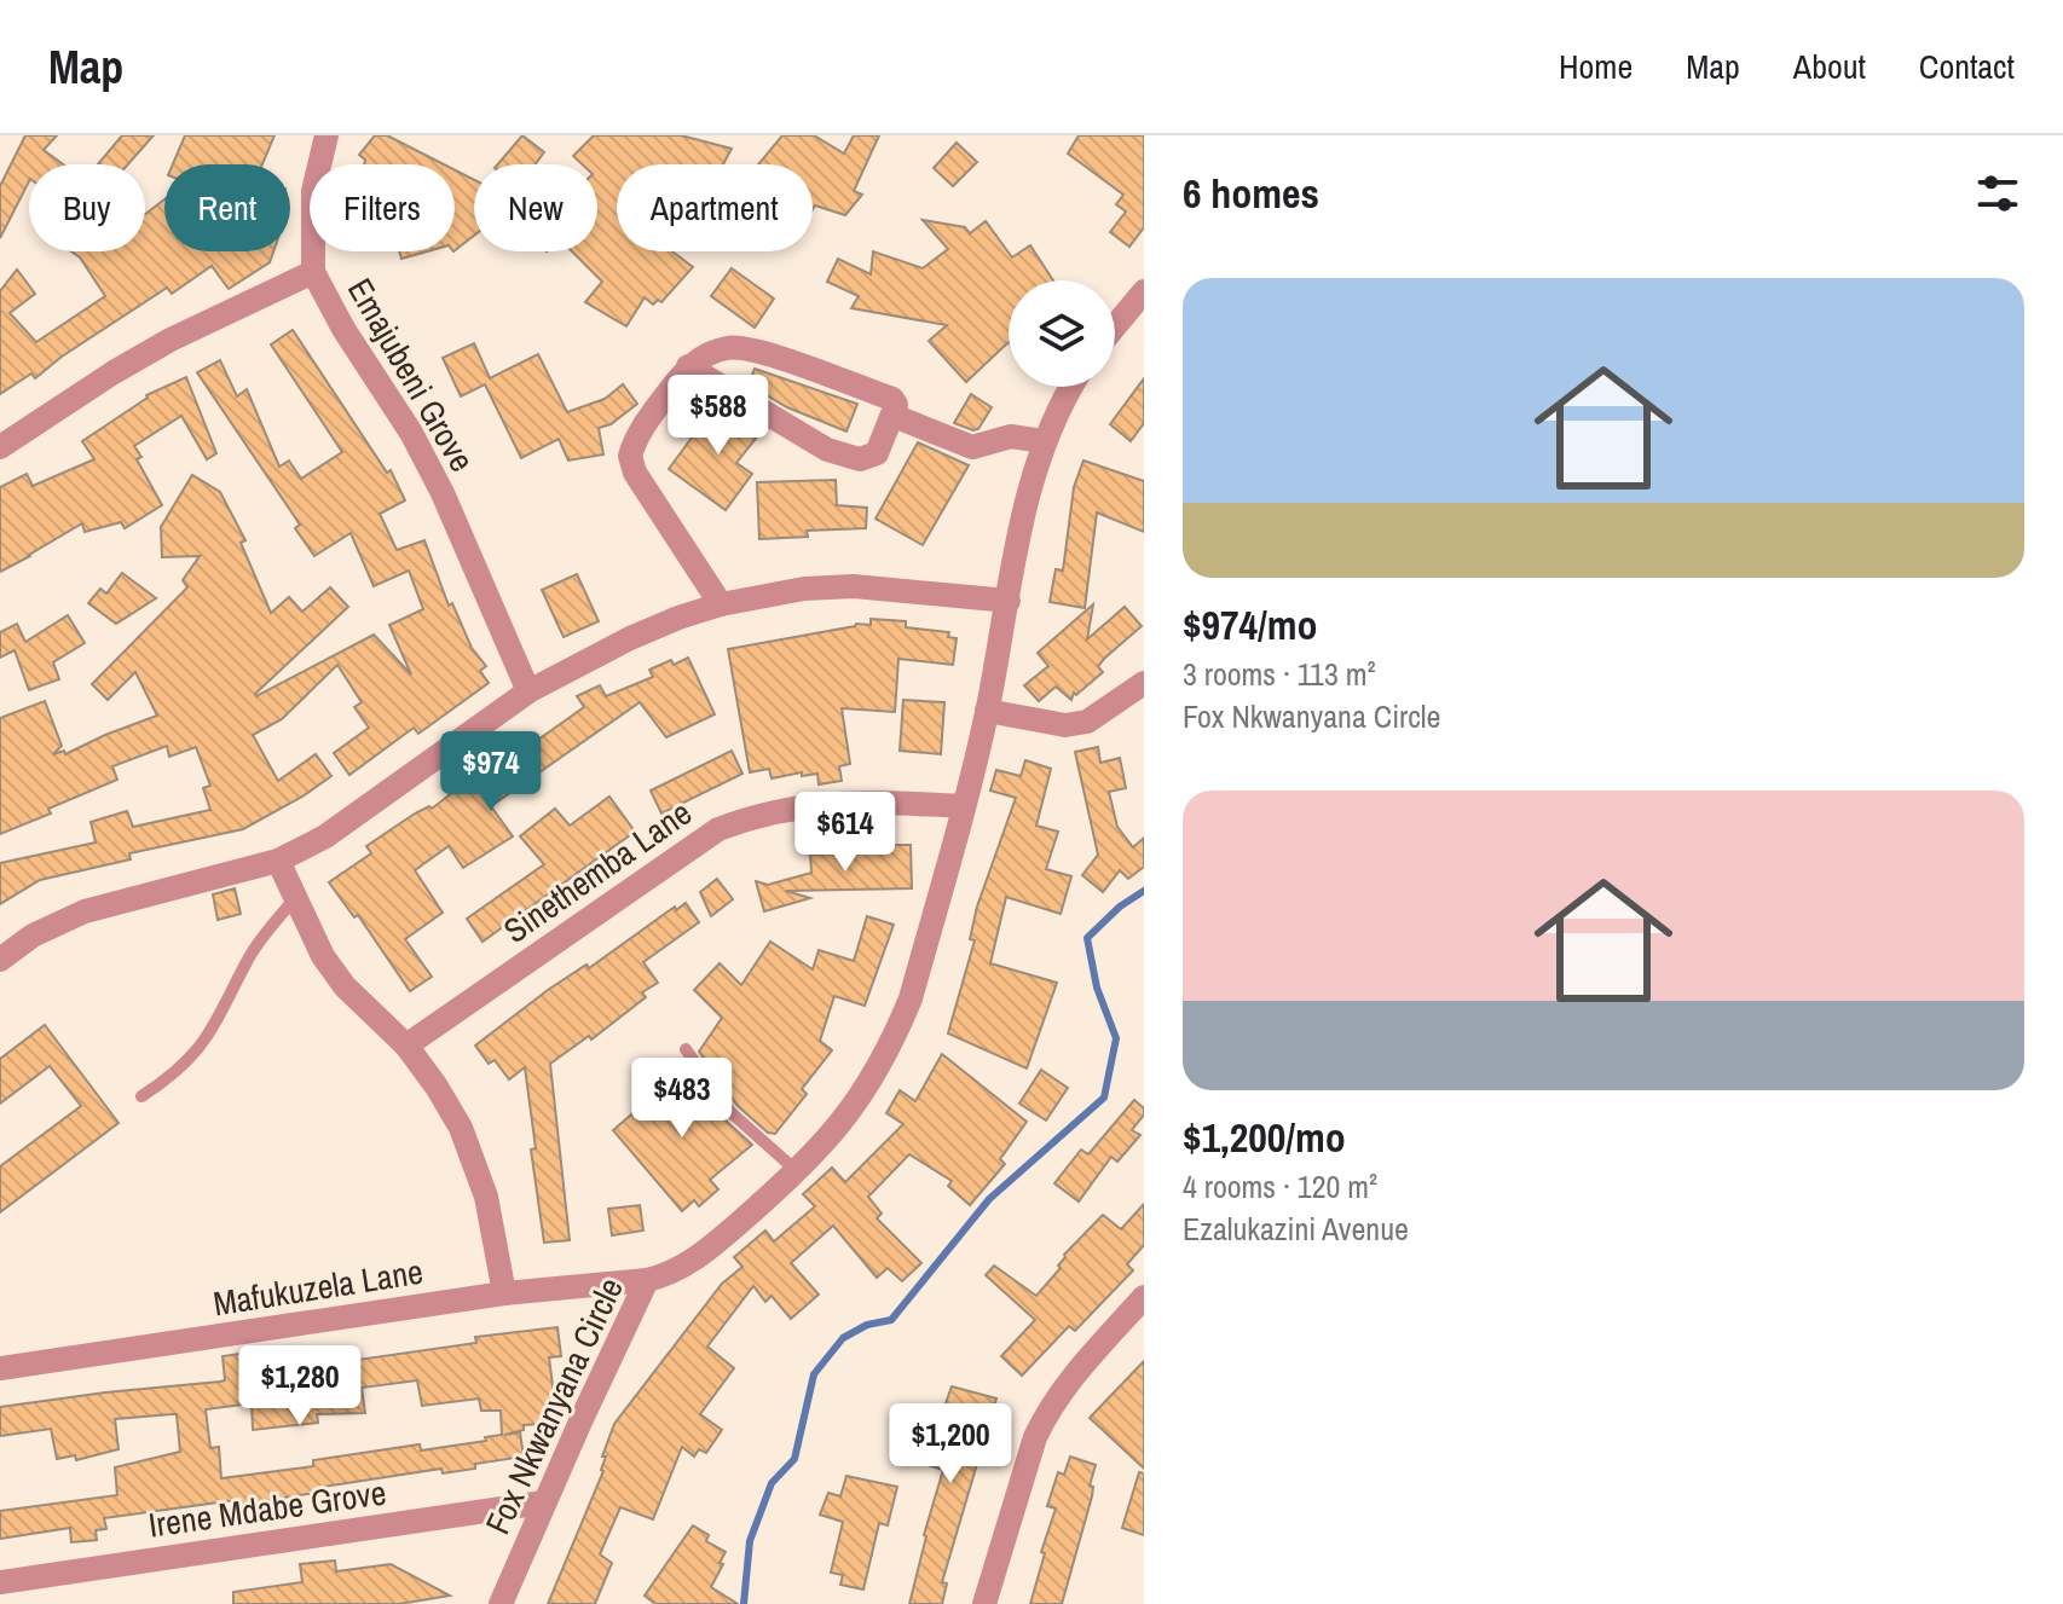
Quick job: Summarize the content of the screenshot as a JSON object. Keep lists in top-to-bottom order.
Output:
{
  "streets": {
    "street": [
      "Emajubeni Grove",
      "Sinethemba Lane",
      "Mafukuzela Lane",
      "Fox Nkwanyana Circle",
      "Irene Mdabe Grove"
    ]
  },
  "crossings": [
    ["Sinethemba Lane", "Fox Nkwanyana Circle"],
    ["Mafukuzela Lane", "Fox Nkwanyana Circle"],
    ["Fox Nkwanyana Circle", "Irene Mdabe Grove"]
  ],
  "page": {
    "header": "Map",
    "nav": [
      "Home",
      "Map",
      "About",
      "Contact"
    ],
    "heading": "6 homes",
    "chip": [
      "Buy",
      "Rent",
      "Filters",
      "New",
      "Apartment"
    ],
    "list": [
      {
        "name": "$974/mo",
        "note": "3 rooms · 113 m² · Fox Nkwanyana Circle"
      },
      {
        "name": "$1,200/mo",
        "note": "4 rooms · 120 m² · Ezalukazini Avenue"
      }
    ],
    "price": [
      "$588",
      "$974",
      "$614",
      "$483",
      "$1,280",
      "$1,200"
    ]
  }
}
